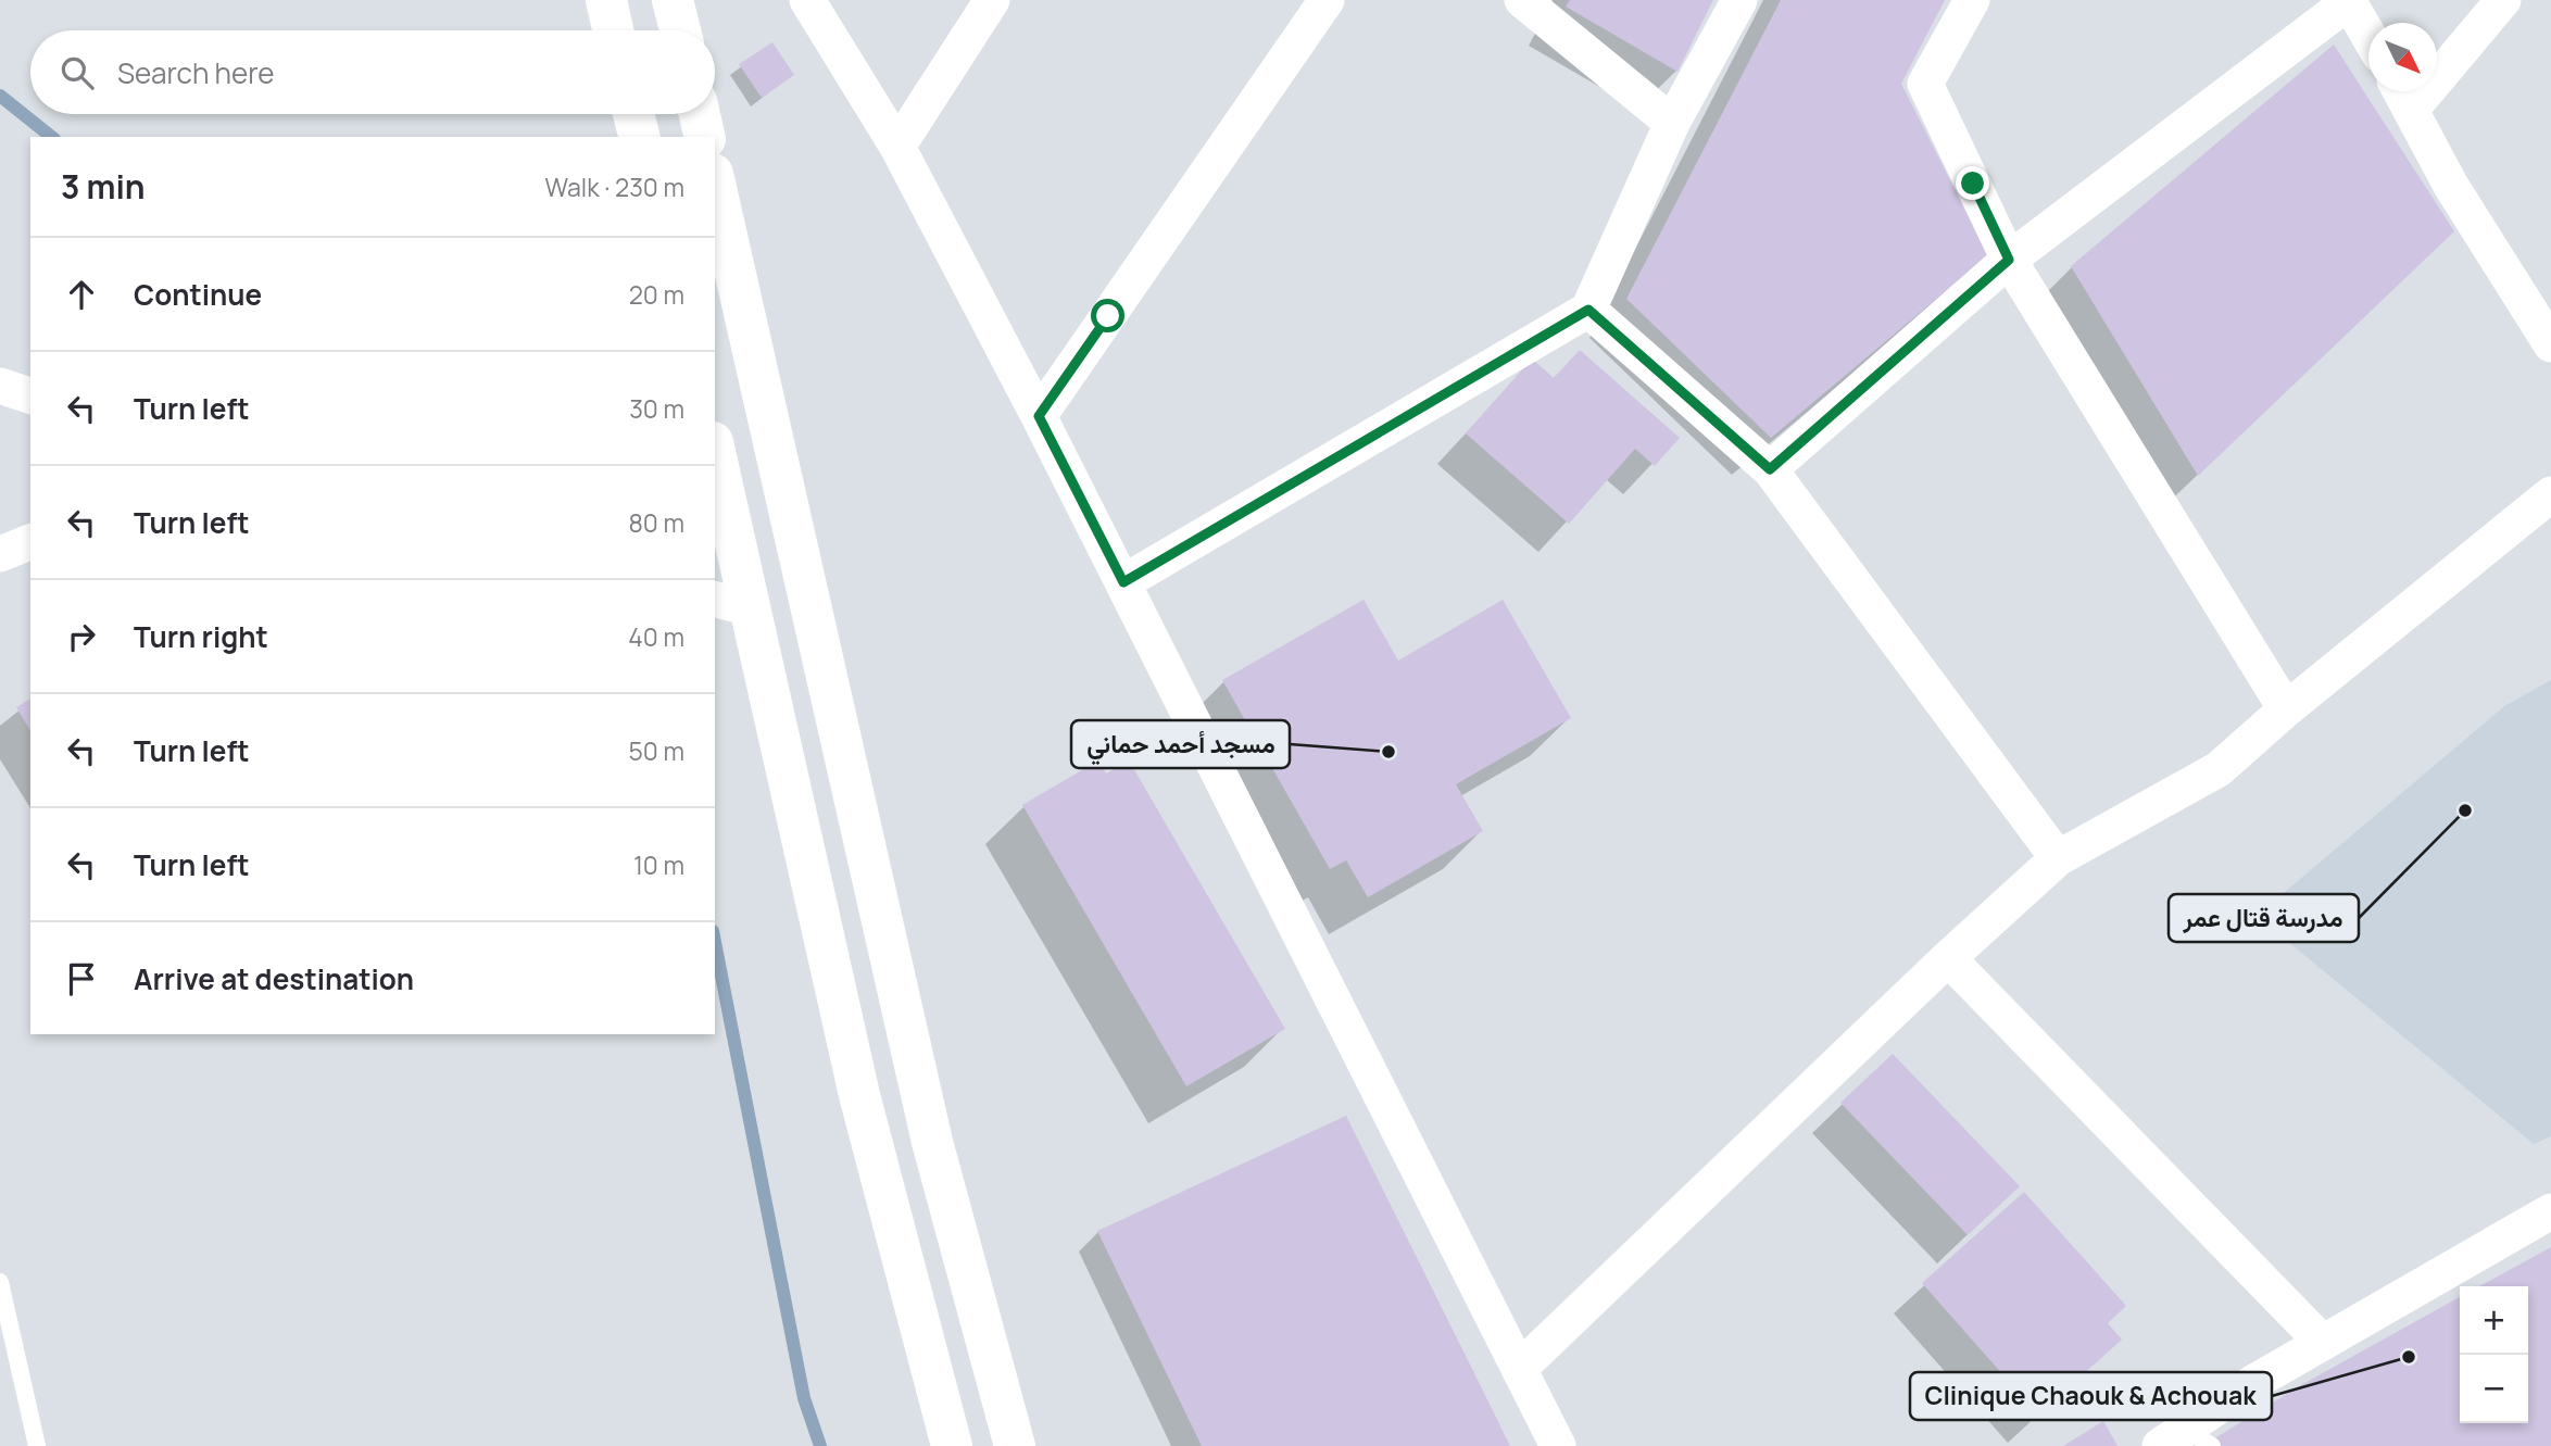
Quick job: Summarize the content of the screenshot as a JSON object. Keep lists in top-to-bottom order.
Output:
{
  "places": ["مسجد أحمد حماني", "مدرسة قتال عمر", "Clinique Chaouk & Achouak"],
  "north": "bottom right",
  "page": {
    "search": "Search here",
    "heading": ["3 min", "Walk · 230 m"],
    "list": [
      ["Continue", "20 m"],
      ["Turn left", "30 m"],
      ["Turn left", "80 m"],
      ["Turn right", "40 m"],
      ["Turn left", "50 m"],
      ["Turn left", "10 m"],
      "Arrive at destination"
    ],
    "map_buttons": ["+", "−"]
  }
}
